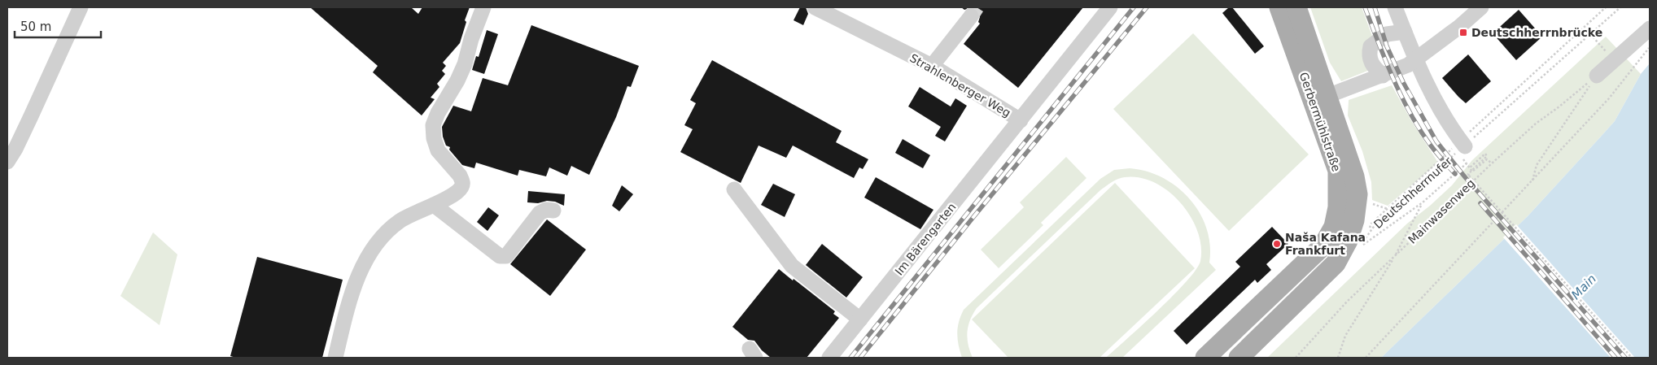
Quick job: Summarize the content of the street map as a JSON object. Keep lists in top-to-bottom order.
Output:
{
  "streets": {
    "main road": ["Gerbermühlstraße"],
    "street": ["Strahlenberger Weg", "Im Bärengarten"],
    "path": ["Deutschherrnufer", "Mainwasenweg"]
  },
  "crossings": [
    ["Strahlenberger Weg", "Im Bärengarten"]
  ],
  "water": ["Main"],
  "places": {
    "transit": ["Deutschherrnbrücke"],
    "other": ["Naša Kafana Frankfurt"]
  },
  "scale_bar": "50 m"
}
